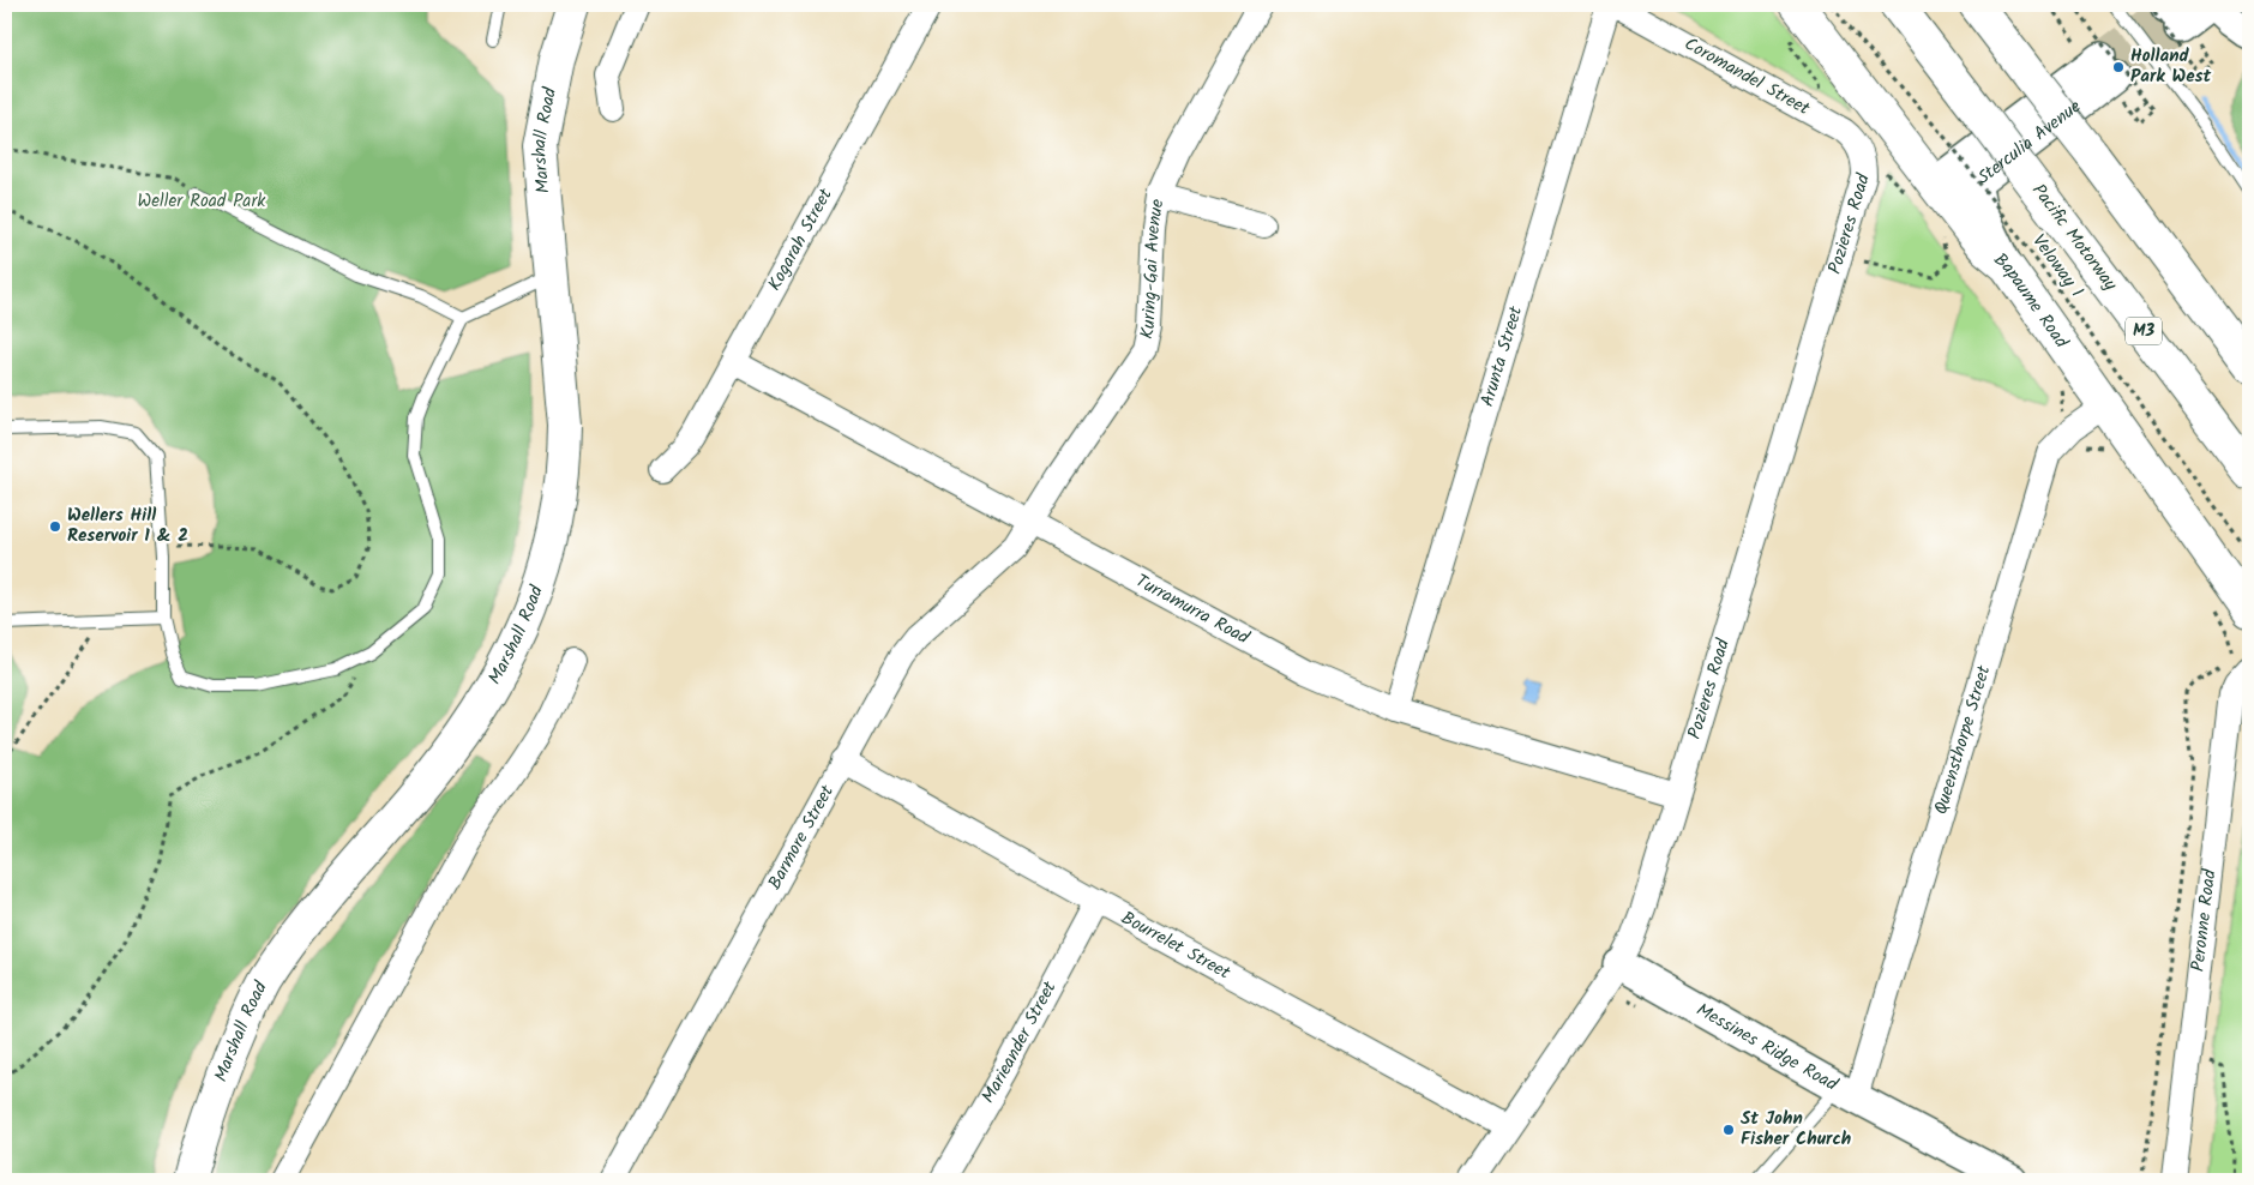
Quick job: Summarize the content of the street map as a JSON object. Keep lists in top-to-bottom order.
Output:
{
  "streets": {
    "main road": [
      "Marshall Road",
      "Pacific Motorway",
      "Bapaume Road",
      "M3"
    ],
    "street": [
      "Coromandel Street",
      "Sterculia Avenue",
      "Pozieres Road",
      "Kogarah Street",
      "Kuring-Gai Avenue",
      "Arunta Street",
      "Turramurra Road",
      "Queensthorpe Street",
      "Barmore Street",
      "Peronne Road",
      "Bourrelet Street",
      "Marieander Street",
      "Messines Ridge Road"
    ],
    "path": ["Veloway 1"]
  },
  "crossings": [
    ["Coromandel Street", "Pozieres Road"],
    ["Sterculia Avenue", "Bapaume Road"],
    ["Pozieres Road", "Turramurra Road"],
    ["Pozieres Road", "Bourrelet Street"],
    ["Pozieres Road", "Messines Ridge Road"],
    ["Kogarah Street", "Turramurra Road"],
    ["Kuring-Gai Avenue", "Turramurra Road"],
    ["Kuring-Gai Avenue", "Barmore Street"],
    ["Bapaume Road", "Queensthorpe Street"],
    ["Arunta Street", "Turramurra Road"],
    ["Turramurra Road", "Barmore Street"],
    ["Queensthorpe Street", "Messines Ridge Road"],
    ["Barmore Street", "Bourrelet Street"],
    ["Bourrelet Street", "Marieander Street"]
  ],
  "parks": ["Weller Road Park"],
  "places": ["Holland Park West", "Wellers Hill Reservoir 1 & 2", "St John Fisher Church"]
}
